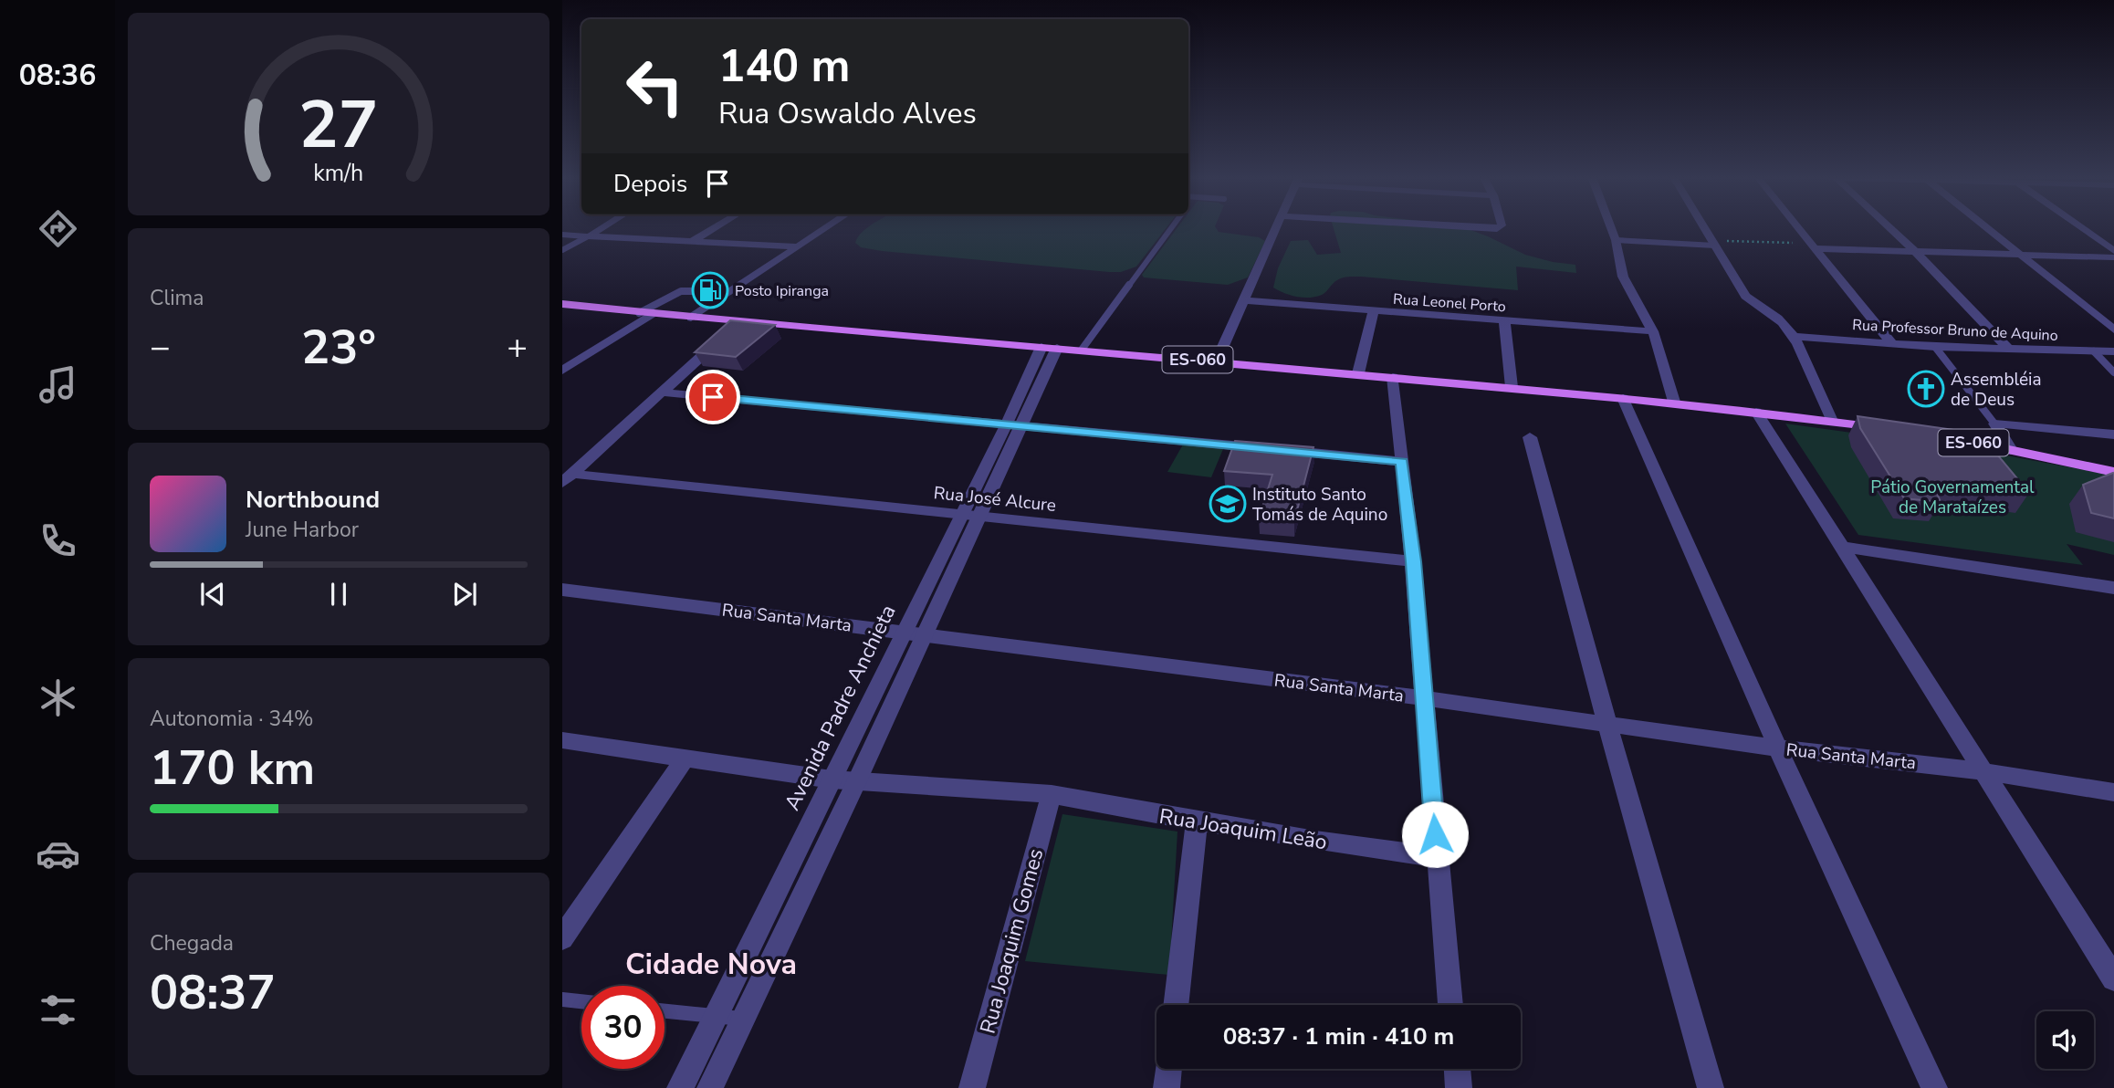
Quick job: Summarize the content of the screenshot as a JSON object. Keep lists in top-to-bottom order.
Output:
{
  "streets": {
    "main road": ["ES-060"],
    "street": [
      "Rua Leonel Porto",
      "Rua Professor Bruno de Aquino",
      "Rua José Alcure",
      "Rua Santa Marta",
      "Avenida Padre Anchieta",
      "Rua Joaquim Leão",
      "Rua Joaquim Gomes"
    ]
  },
  "crossings": [
    ["ES-060", "Avenida Padre Anchieta"],
    ["Rua José Alcure", "Avenida Padre Anchieta"],
    ["Rua Santa Marta", "Avenida Padre Anchieta"],
    ["Avenida Padre Anchieta", "Rua Joaquim Leão"],
    ["Rua Joaquim Leão", "Rua Joaquim Gomes"]
  ],
  "districts": ["Cidade Nova"],
  "parks": ["Pátio Governamental de Marataízes"],
  "places": {
    "fuel station": ["Posto Ipiranga"],
    "church": ["Assembléia de Deus"],
    "school or university": ["Instituto Santo Tomás de Aquino"]
  },
  "page": {
    "tabs": "08:36",
    "turn": ["140 m", "Rua Oswaldo Alves"],
    "then": "Depois",
    "tile": [
      "Clima",
      ["Autonomia · 34%", "170 km"],
      ["Chegada", "08:37"]
    ],
    "heat": ["−", "23°", "+"],
    "song": ["Northbound", "June Harbor"],
    "limit": "30",
    "trip": "08:37 · 1 min · 410 m",
    "gauge": ["27", "km/h"]
  }
}
